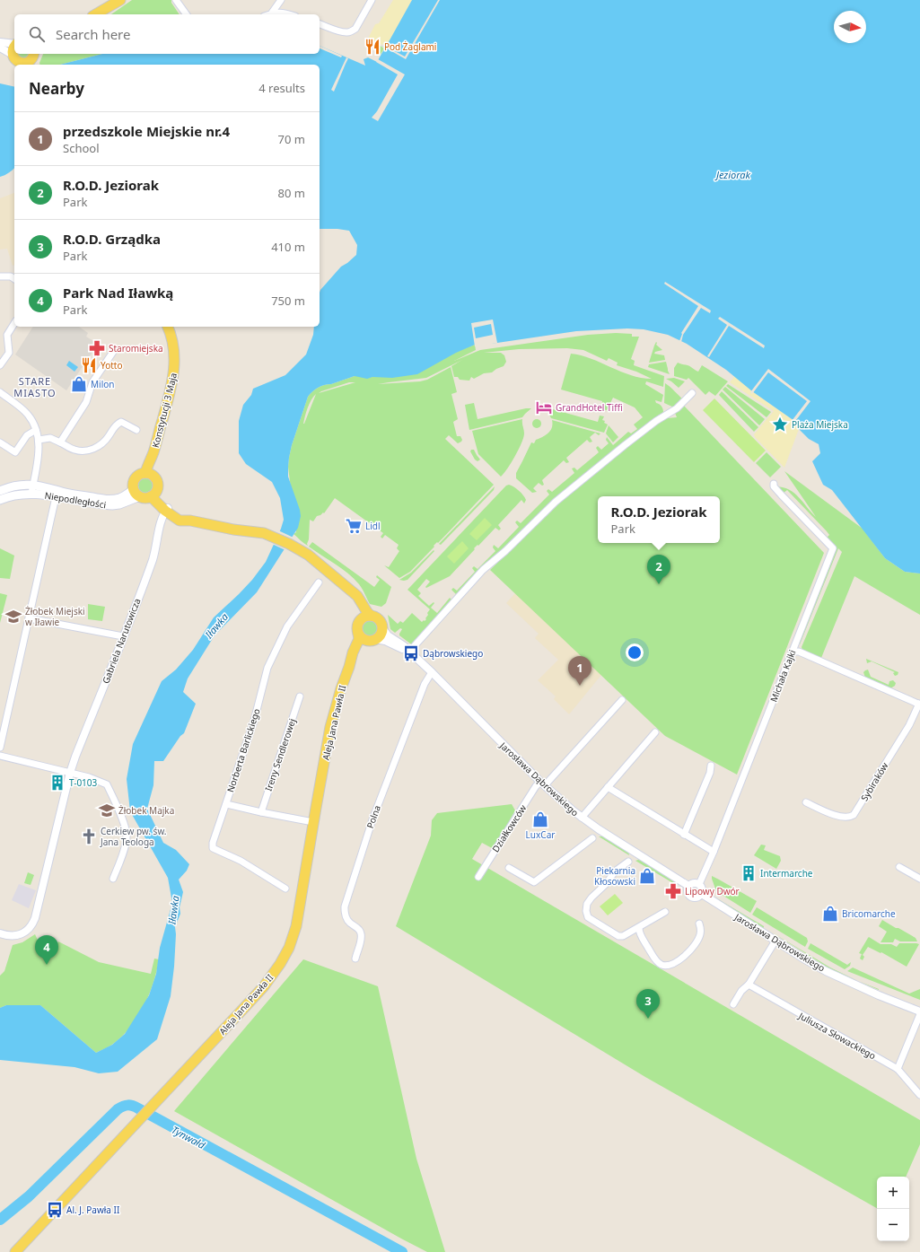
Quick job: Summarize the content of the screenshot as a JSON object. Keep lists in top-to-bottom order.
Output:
{
  "streets": {
    "main road": ["Konstytucji 3 Maja", "Niepodległości", "Aleja Jana Pawła II"],
    "street": [
      "Gabriela Narutowicza",
      "Michała Kajki",
      "Norberta Barlickiego",
      "Ireny Sendlerowej",
      "Jarosława Dąbrowskiego",
      "Sybiraków",
      "Polna",
      "Działkowców",
      "Juliusza Słowackiego"
    ]
  },
  "crossings": [
    ["Konstytucji 3 Maja", "Niepodległości"],
    ["Michała Kajki", "Jarosława Dąbrowskiego"],
    ["Aleja Jana Pawła II", "Jarosława Dąbrowskiego"],
    ["Jarosława Dąbrowskiego", "Polna"],
    ["Jarosława Dąbrowskiego", "Działkowców"]
  ],
  "districts": ["STARE MIASTO"],
  "water": ["Jeziorak", "Iławka", "Tynwałd"],
  "places": {
    "restaurant": ["Pod Żaglami", "Yotto"],
    "pharmacy": ["Staromiejska", "Lipowy Dwór"],
    "shop": [
      "Milon",
      "LuxCar",
      "Piekarnia Kłosowski",
      "Bricomarche"
    ],
    "hotel": ["GrandHotel Tiffi"],
    "place": ["Plaża Miejska"],
    "supermarket": ["Lidl"],
    "school or university": ["Żłobek Miejski w Iławie", "Żłobek Majka"],
    "bus stop": ["Dąbrowskiego", "Al. J. Pawła II"],
    "building": ["T-0103", "Intermarche"],
    "church": ["Cerkiew pw. św. Jana Teologa"]
  },
  "north": "right",
  "page": {
    "search": "Search here",
    "heading": ["Nearby", "4 results"],
    "list": [
      {
        "mark": "1",
        "name": "przedszkole Miejskie nr.4",
        "note": "School",
        "value": "70 m"
      },
      {
        "mark": "2",
        "name": "R.O.D. Jeziorak",
        "note": "Park",
        "value": "80 m"
      },
      {
        "mark": "3",
        "name": "R.O.D. Grządka",
        "note": "Park",
        "value": "410 m"
      },
      {
        "mark": "4",
        "name": "Park Nad Iławką",
        "note": "Park",
        "value": "750 m"
      }
    ],
    "popup": ["R.O.D. Jeziorak", "Park"],
    "pins": [
      "2",
      "1",
      "4",
      "3"
    ],
    "map_buttons": ["+", "−"]
  }
}
